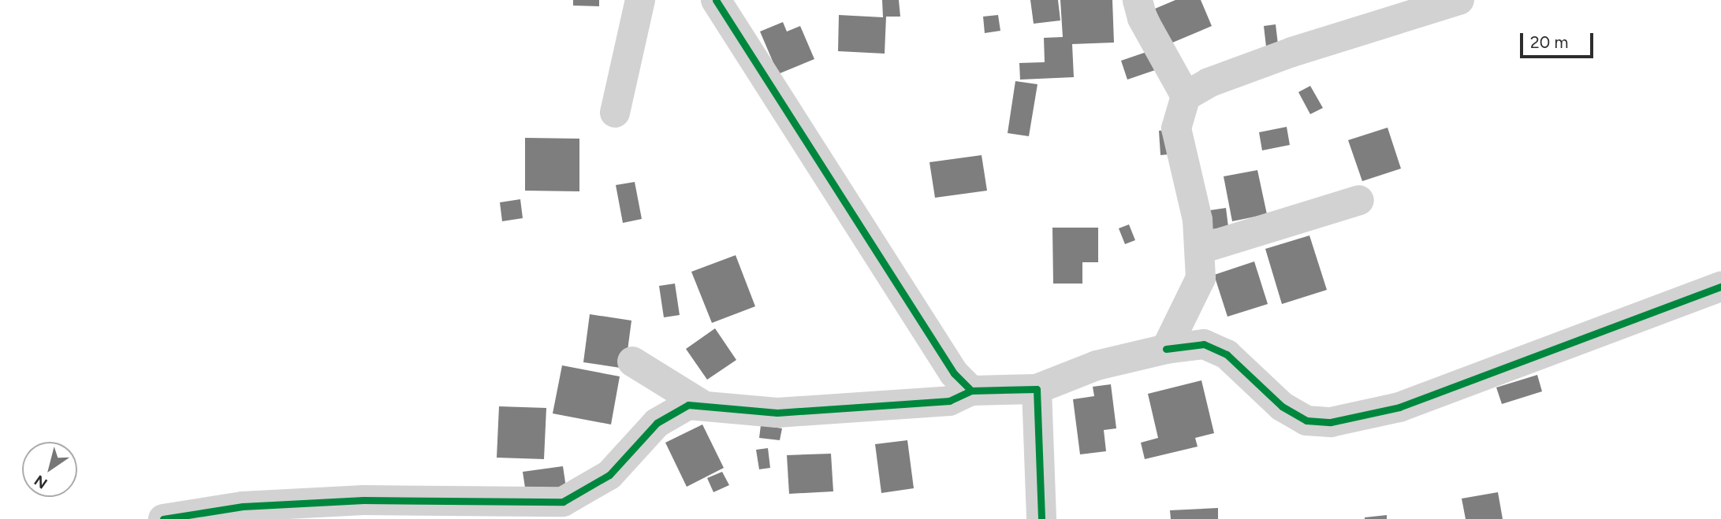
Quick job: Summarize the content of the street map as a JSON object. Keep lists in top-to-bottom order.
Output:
{
  "scale_bar": "20 m",
  "north": "bottom left"
}
